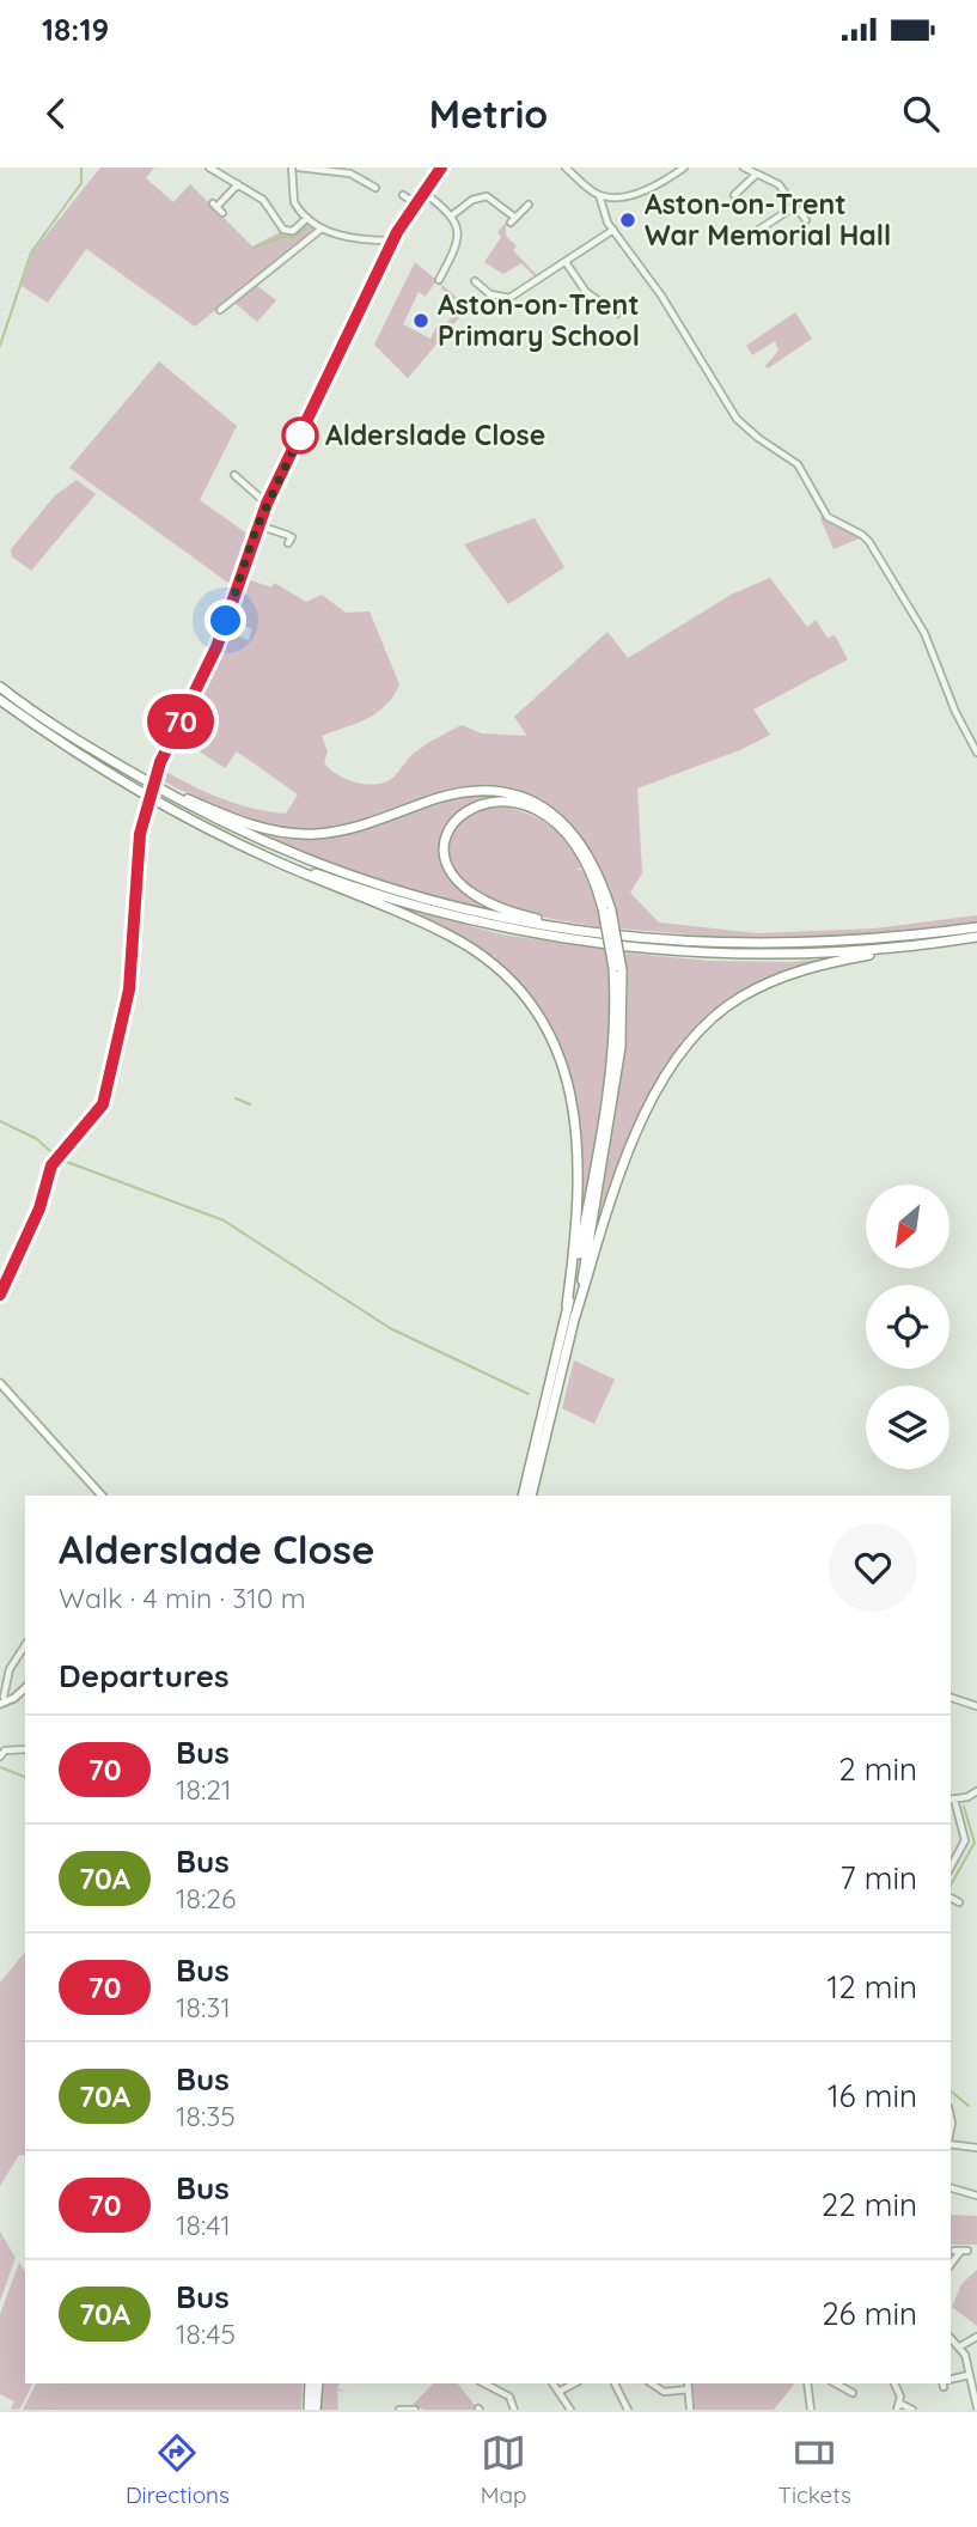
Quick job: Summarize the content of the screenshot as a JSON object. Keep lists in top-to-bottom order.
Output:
{
  "places": ["Aston-on-Trent War Memorial Hall", "Aston-on-Trent Primary School", "Alderslade Close"],
  "lines": ["bus line 70"],
  "north": "bottom left",
  "page": {
    "status": "18:19",
    "header": "Metrio",
    "on_map": "70",
    "heading": [
      ["Alderslade Close", "Walk · 4 min · 310 m"],
      "Departures"
    ],
    "list": [
      {
        "mark": "70",
        "name": "Bus",
        "note": "18:21",
        "value": "2 min"
      },
      {
        "mark": "70A",
        "name": "Bus",
        "note": "18:26",
        "value": "7 min"
      },
      {
        "mark": "70",
        "name": "Bus",
        "note": "18:31",
        "value": "12 min"
      },
      {
        "mark": "70A",
        "name": "Bus",
        "note": "18:35",
        "value": "16 min"
      },
      {
        "mark": "70",
        "name": "Bus",
        "note": "18:41",
        "value": "22 min"
      },
      {
        "mark": "70A",
        "name": "Bus",
        "note": "18:45",
        "value": "26 min"
      }
    ],
    "tabs": ["Directions", "Map", "Tickets"]
  }
}
